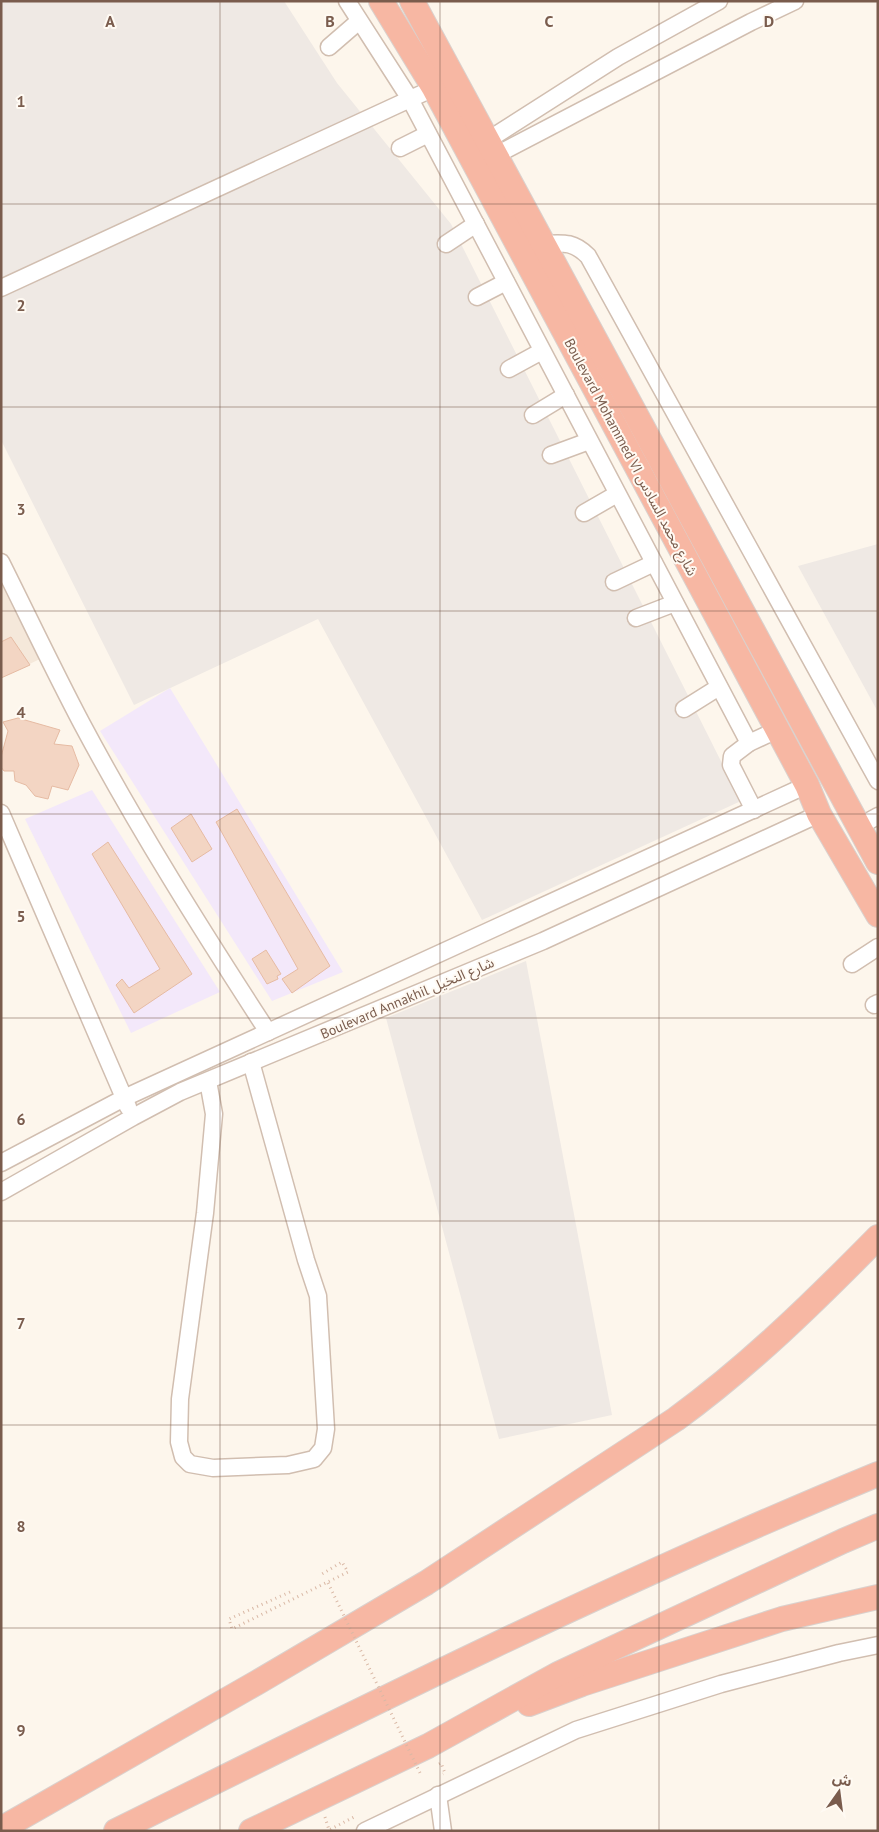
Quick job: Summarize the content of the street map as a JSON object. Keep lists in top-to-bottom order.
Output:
{
  "streets": {
    "highway": ["Boulevard Mohammed VI شارع محمد السادس"],
    "street": ["Boulevard Annakhil شارع النخيل"]
  },
  "crossings": [
    ["Boulevard Mohammed VI شارع محمد السادس", "Boulevard Annakhil شارع النخيل"]
  ],
  "north": "top",
  "grid": {
    "columns": [
      "A",
      "B",
      "C",
      "D"
    ],
    "rows": [
      "1",
      "2",
      "3",
      "4",
      "5",
      "6",
      "7",
      "8",
      "9"
    ]
  }
}
